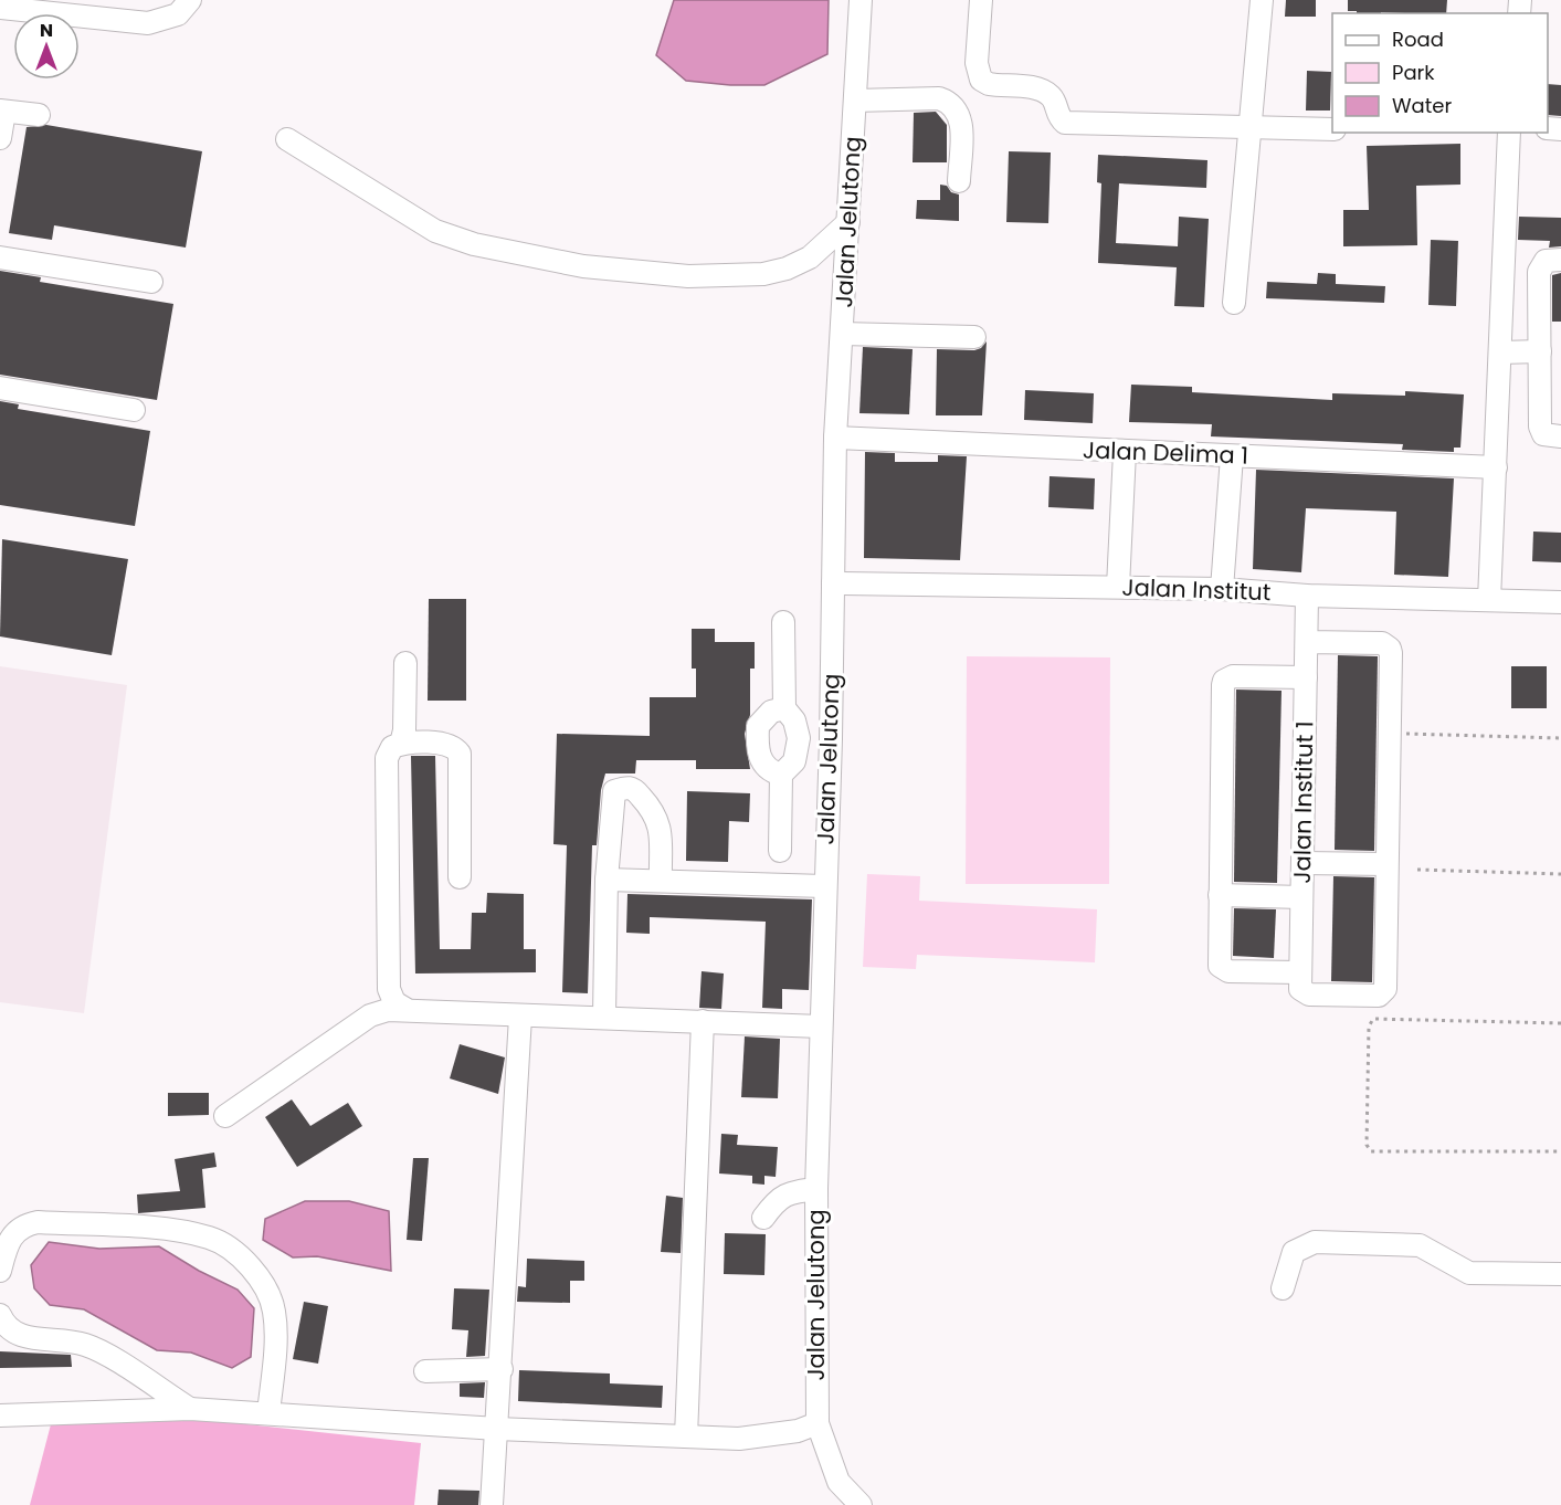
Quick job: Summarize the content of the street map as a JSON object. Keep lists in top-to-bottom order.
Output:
{
  "streets": {
    "street": [
      "Jalan Jelutong",
      "Jalan Delima 1",
      "Jalan Institut",
      "Jalan Institut 1"
    ]
  },
  "crossings": [
    ["Jalan Jelutong", "Jalan Delima 1"],
    ["Jalan Jelutong", "Jalan Institut"],
    ["Jalan Institut", "Jalan Institut 1"]
  ],
  "legend": ["Road", "Park", "Water"],
  "north": "top"
}
